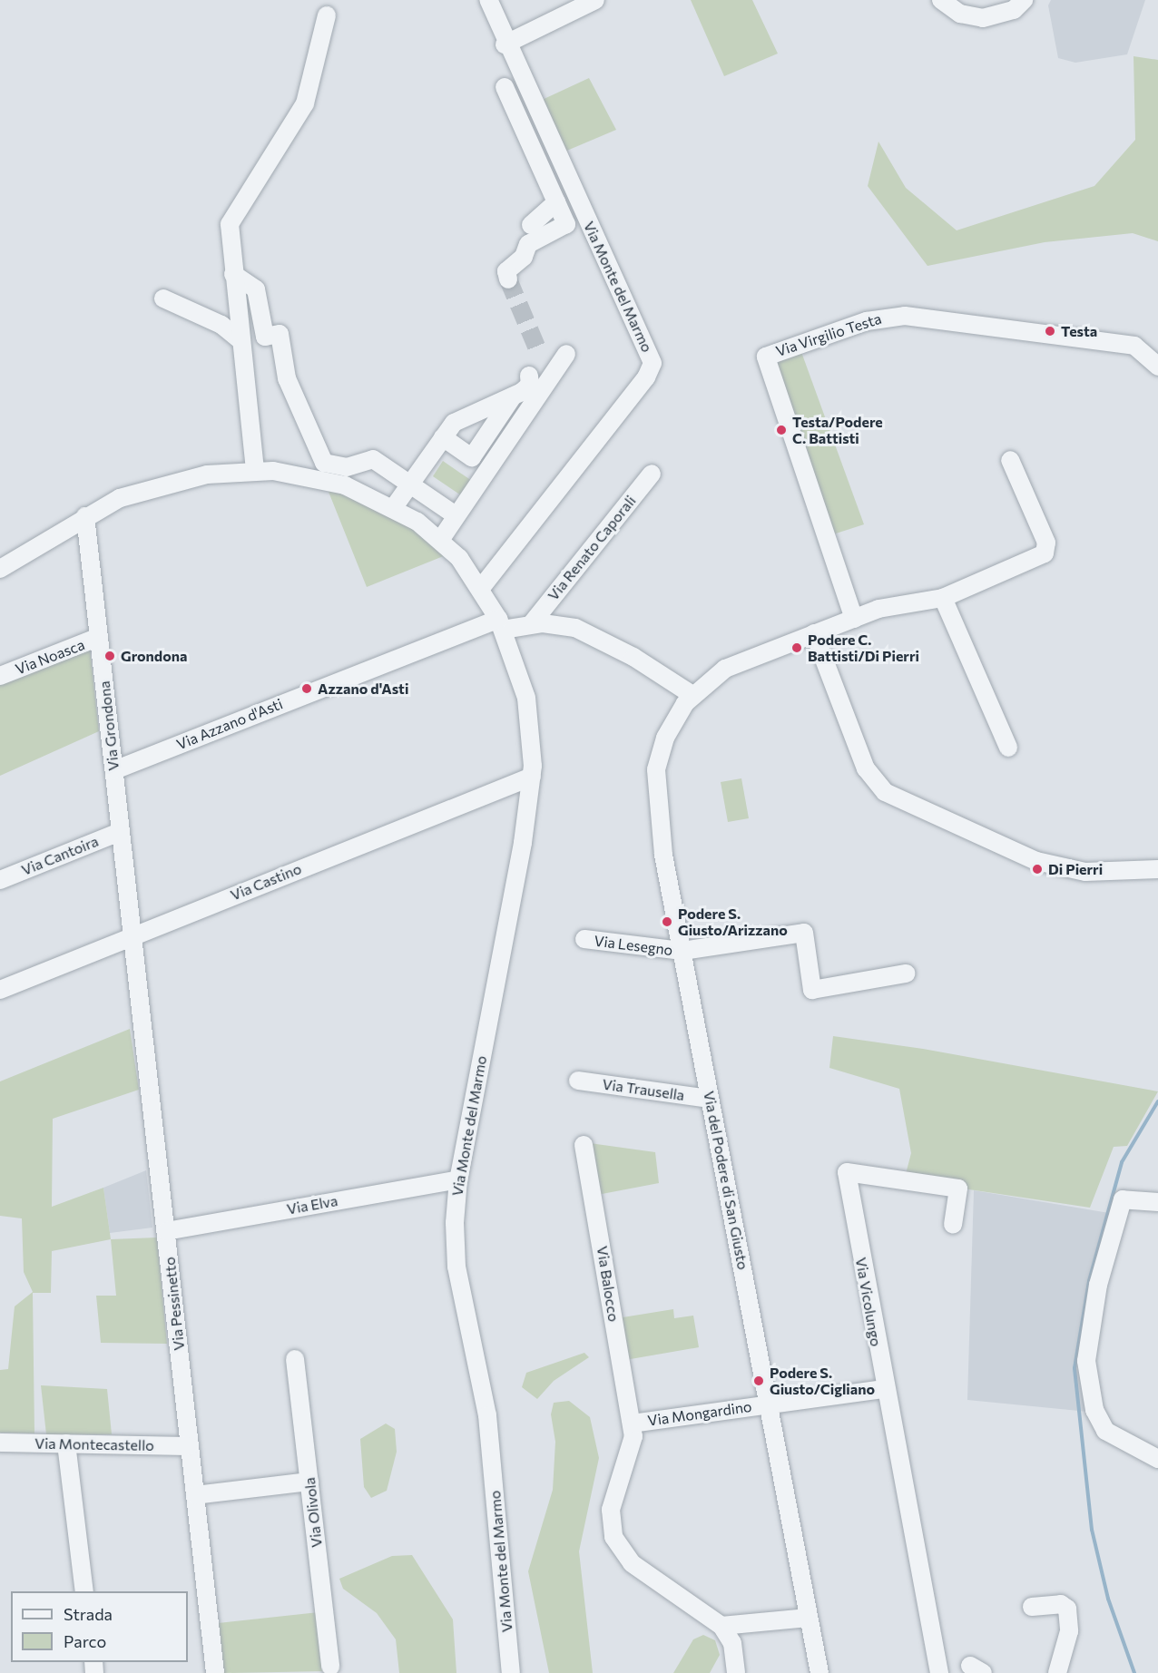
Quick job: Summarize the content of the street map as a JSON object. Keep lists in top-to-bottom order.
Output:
{
  "streets": {
    "street": [
      "Via Monte del Marmo",
      "Via Virgilio Testa",
      "Via Renato Caporali",
      "Via Noasca",
      "Via Azzano d'Asti",
      "Via Grondona",
      "Via Cantoira",
      "Via Castino",
      "Via Lesegno",
      "Via Trausella",
      "Via del Podere di San Giusto",
      "Via Elva",
      "Via Balocco",
      "Via Vicolungo",
      "Via Pessinetto",
      "Via Mongardino",
      "Via Montecastello",
      "Via Olivola"
    ]
  },
  "crossings": [
    ["Via Monte del Marmo", "Via Azzano d'Asti"],
    ["Via Monte del Marmo", "Via Grondona"],
    ["Via Monte del Marmo", "Via Castino"],
    ["Via Monte del Marmo", "Via Elva"],
    ["Via Virgilio Testa", "Via del Podere di San Giusto"],
    ["Via Renato Caporali", "Via Azzano d'Asti"],
    ["Via Noasca", "Via Grondona"],
    ["Via Azzano d'Asti", "Via Grondona"],
    ["Via Grondona", "Via Cantoira"],
    ["Via Grondona", "Via Castino"],
    ["Via Grondona", "Via Pessinetto"],
    ["Via Castino", "Via Pessinetto"],
    ["Via Lesegno", "Via del Podere di San Giusto"],
    ["Via Trausella", "Via del Podere di San Giusto"],
    ["Via del Podere di San Giusto", "Via Mongardino"],
    ["Via Elva", "Via Pessinetto"],
    ["Via Balocco", "Via Mongardino"],
    ["Via Vicolungo", "Via Mongardino"],
    ["Via Pessinetto", "Via Montecastello"]
  ],
  "places": [
    "Testa",
    "Testa/Podere C. Battisti",
    "Podere C. Battisti/Di Pierri",
    "Grondona",
    "Azzano d'Asti",
    "Di Pierri",
    "Podere S. Giusto/Arizzano",
    "Podere S. Giusto/Cigliano"
  ],
  "legend": ["Strada", "Parco"]
}
